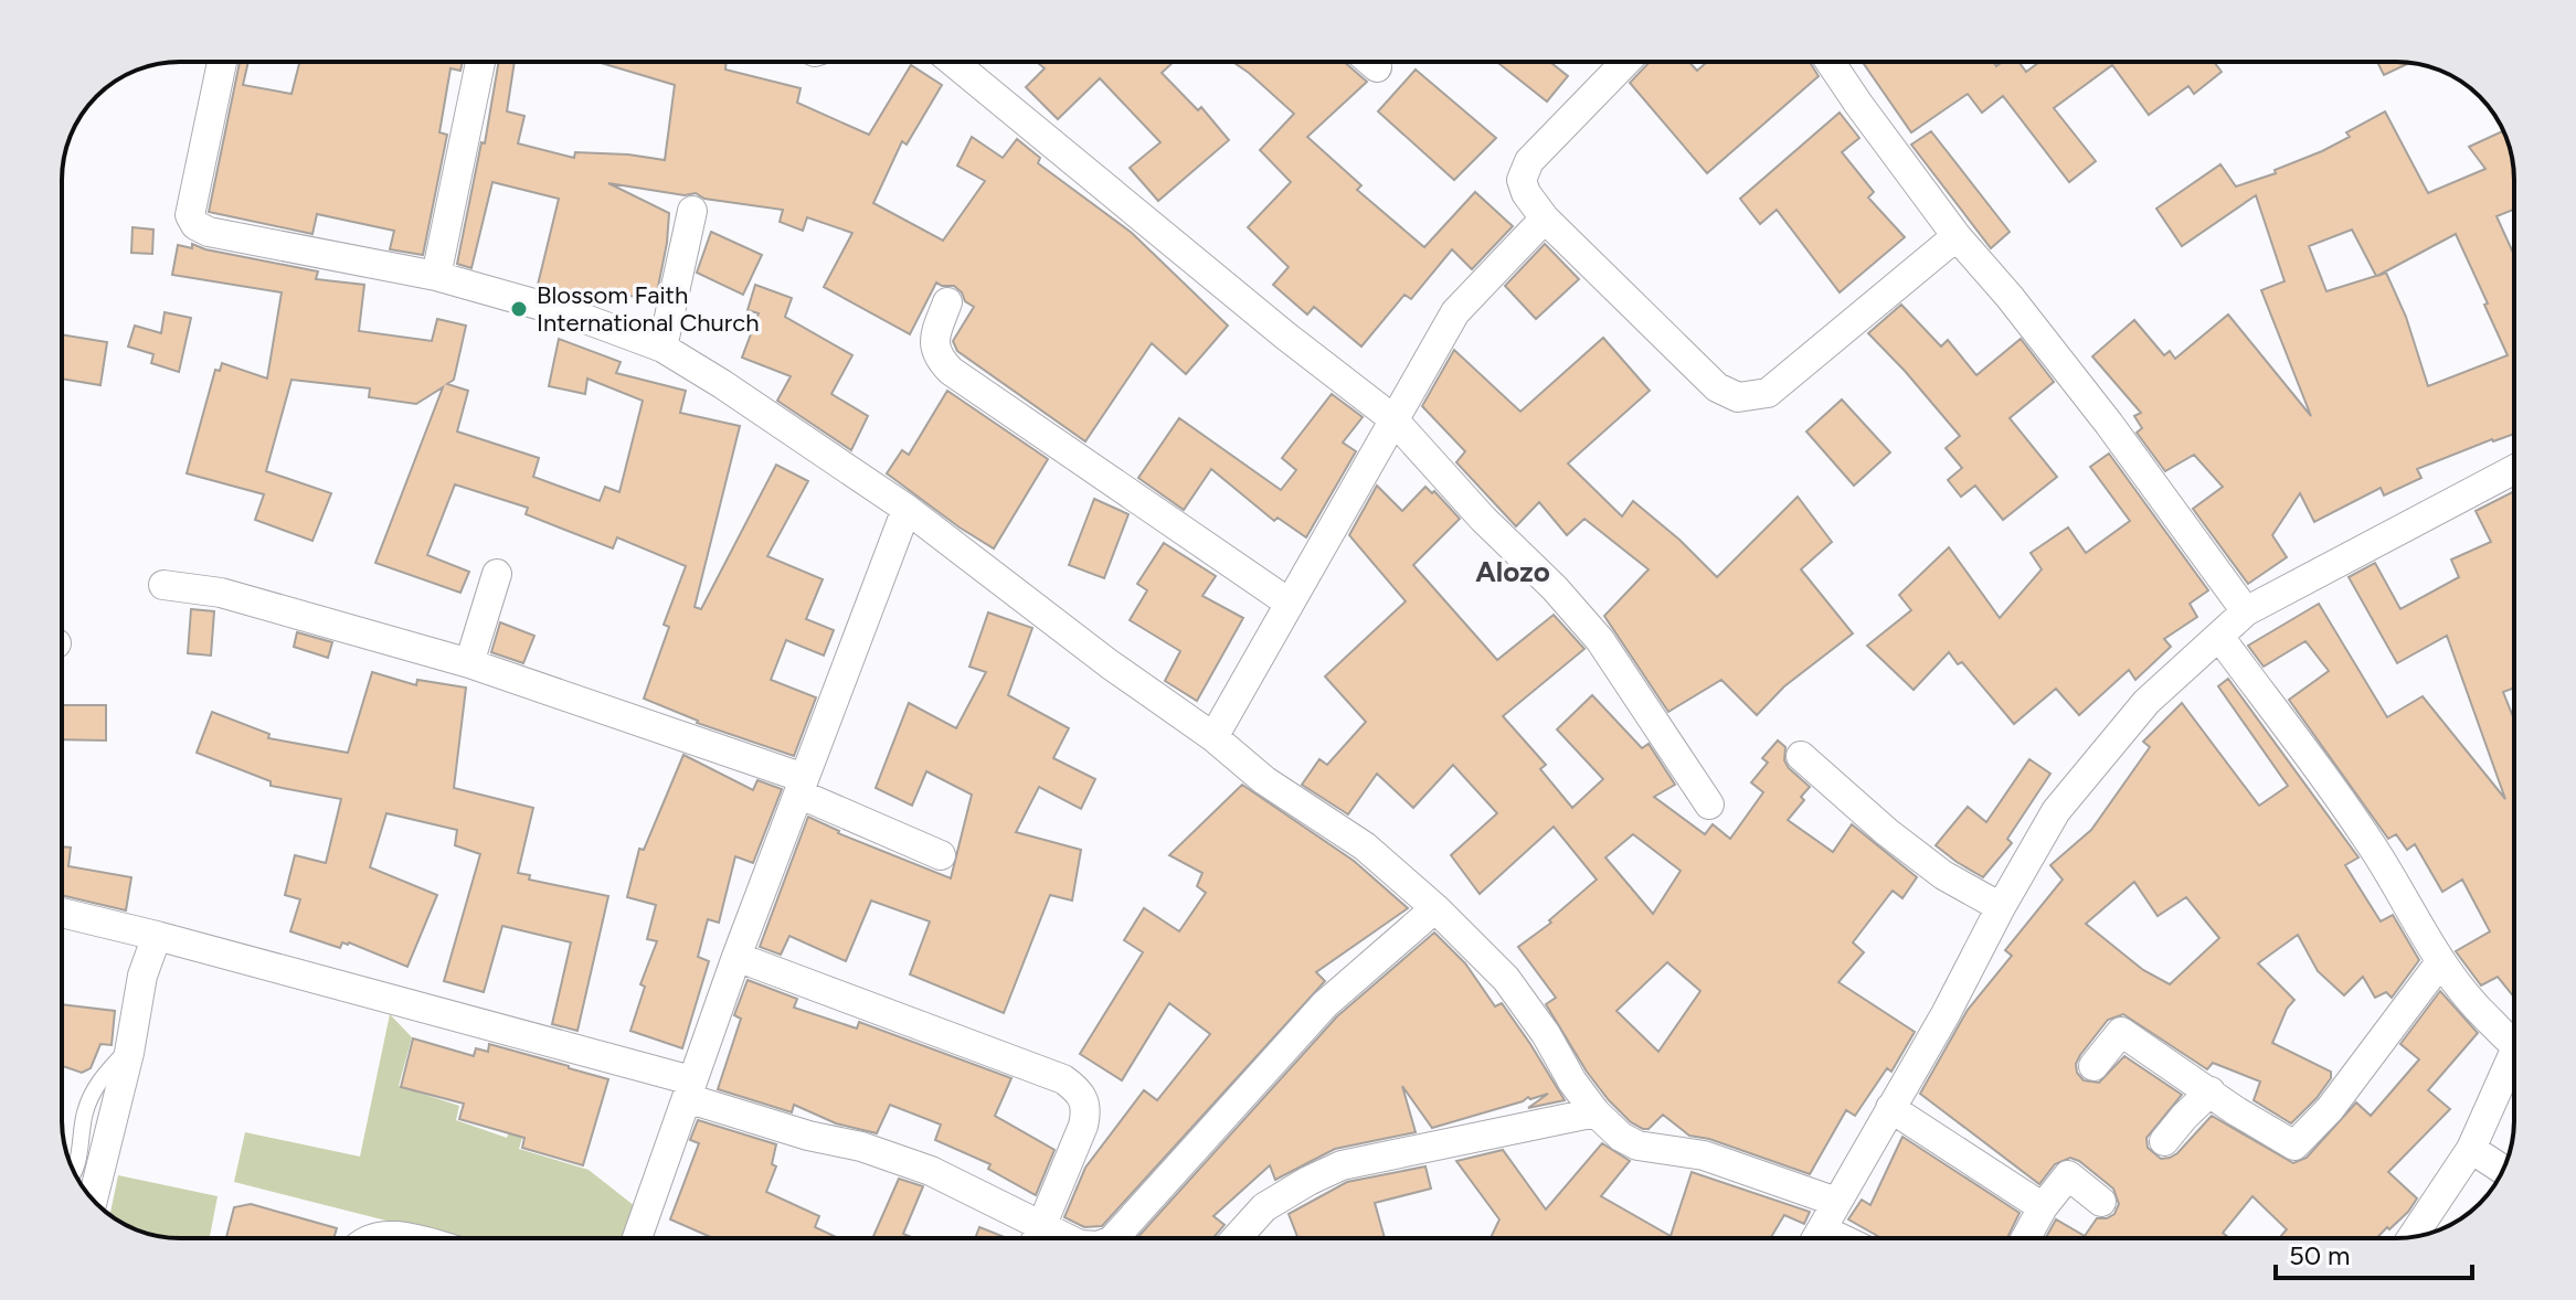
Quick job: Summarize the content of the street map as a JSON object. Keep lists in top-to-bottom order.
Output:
{
  "districts": ["Alozo"],
  "places": ["Blossom Faith International Church"],
  "scale_bar": "50 m"
}
